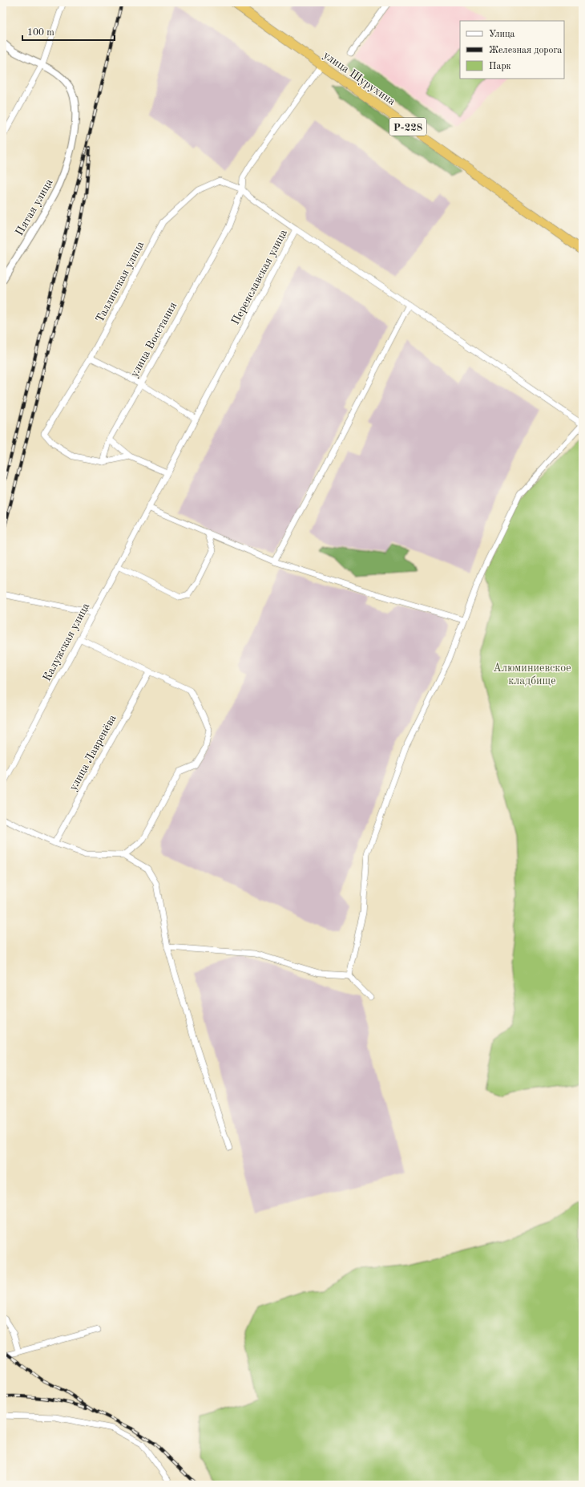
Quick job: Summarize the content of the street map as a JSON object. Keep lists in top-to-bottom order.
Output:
{
  "streets": {
    "highway": ["улица Шурухина", "Р-228"],
    "street": [
      "Пятая улица",
      "Переяславская улица",
      "Таллинская улица",
      "улица Восстания",
      "Калужская улица",
      "улица Лавренёва"
    ]
  },
  "crossings": [
    ["Переяславская улица", "Таллинская улица"],
    ["Переяславская улица", "улица Восстания"],
    ["Переяславская улица", "Калужская улица"],
    ["Таллинская улица", "улица Восстания"]
  ],
  "parks": ["Алюминиевское кладбище"],
  "legend": ["Улица", "Железная дорога", "Парк"],
  "scale_bar": "100 m"
}
